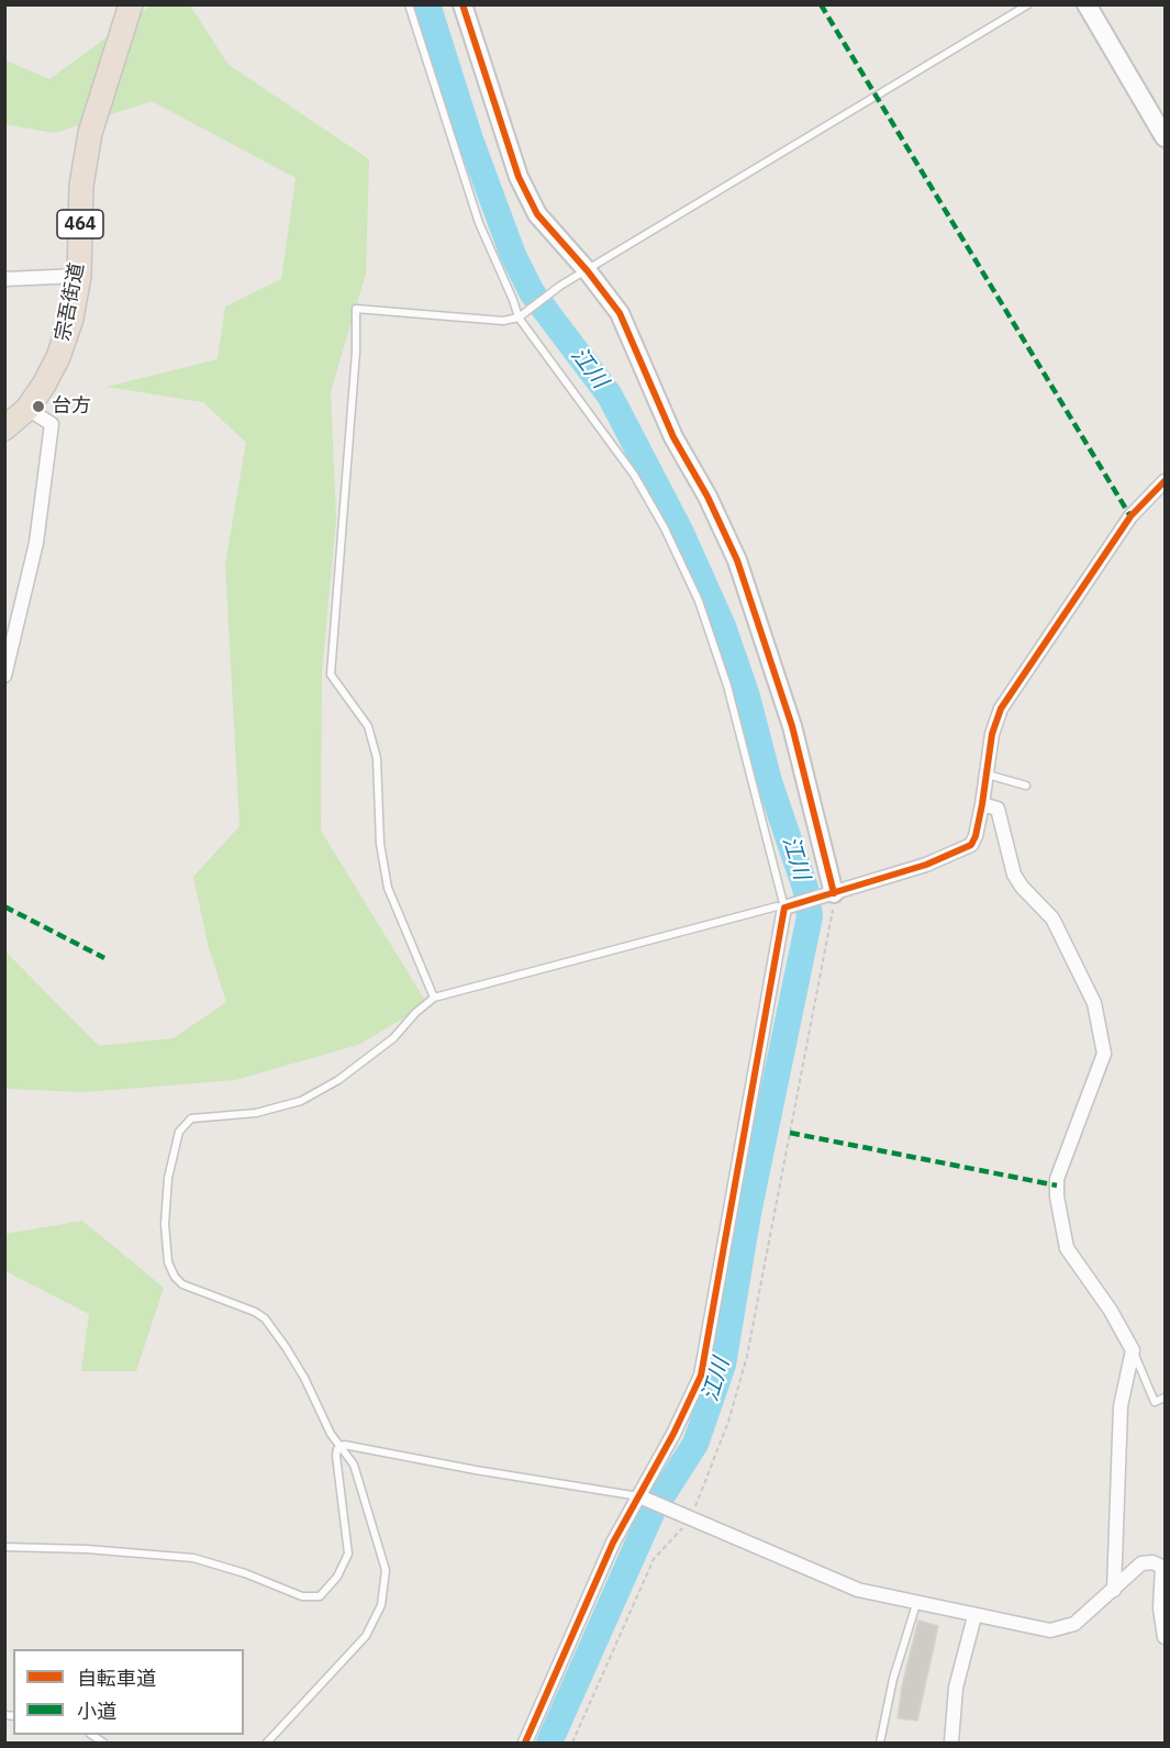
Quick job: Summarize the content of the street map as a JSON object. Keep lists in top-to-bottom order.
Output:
{
  "streets": {
    "highway": ["464", "宗吾街道"]
  },
  "water": ["江川"],
  "places": ["台方"],
  "legend": ["自転車道", "小道"]
}
